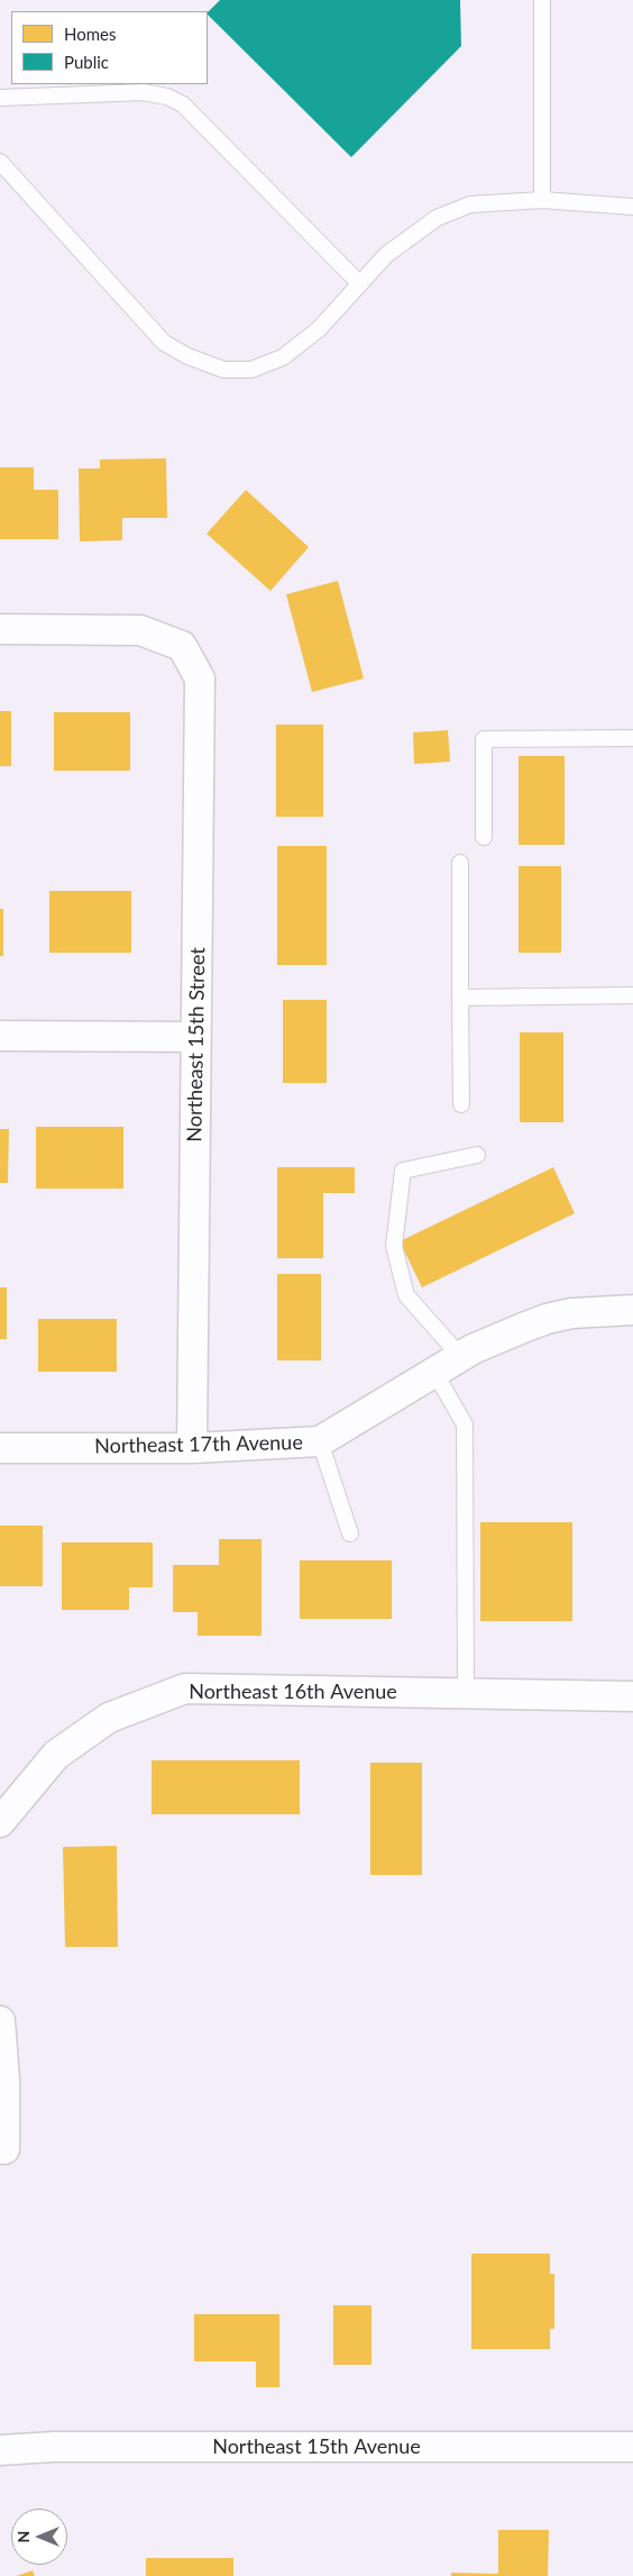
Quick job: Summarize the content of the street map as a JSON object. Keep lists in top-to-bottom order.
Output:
{
  "streets": {
    "street": [
      "Northeast 15th Street",
      "Northeast 17th Avenue",
      "Northeast 16th Avenue",
      "Northeast 15th Avenue"
    ]
  },
  "crossings": [
    ["Northeast 15th Street", "Northeast 17th Avenue"]
  ],
  "legend": ["Homes", "Public"],
  "north": "left"
}
